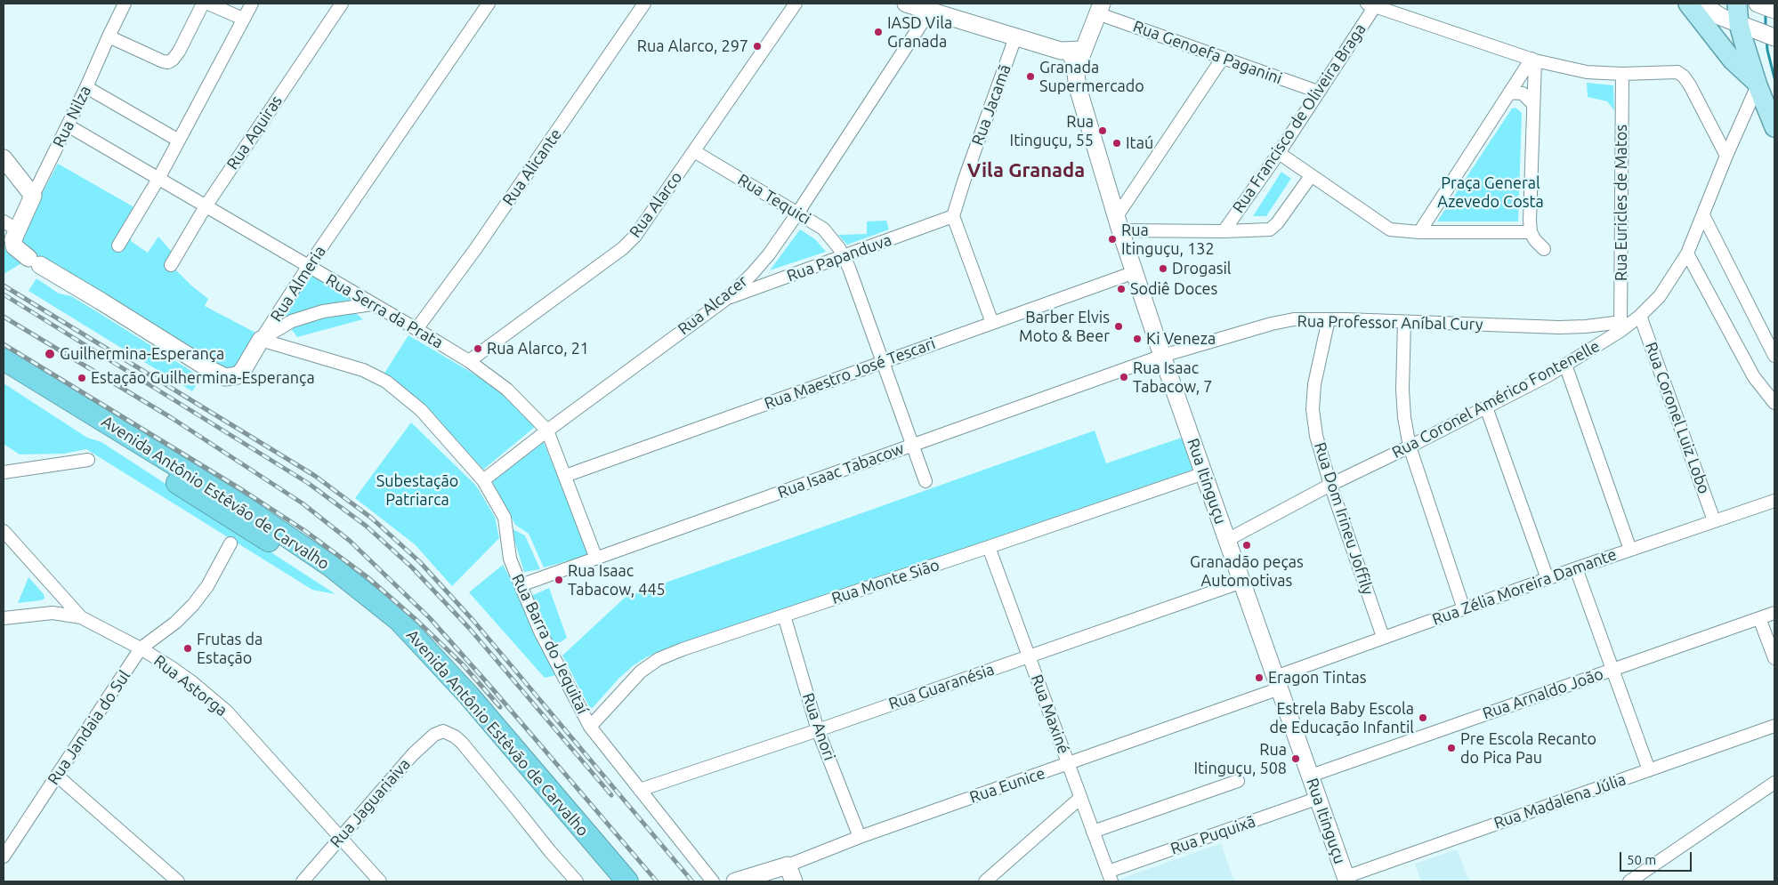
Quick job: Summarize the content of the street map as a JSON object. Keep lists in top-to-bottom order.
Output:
{
  "streets": {
    "highway": ["Avenida Antônio Estêvão de Carvalho"],
    "main road": [
      "Rua Nilza",
      "Rua Almeria",
      "Rua Itinguçu",
      "Rua Eunice"
    ],
    "street": [
      "Rua Genoefa Paganini",
      "Rua Jacamã",
      "Rua Francisco de Oliveira Braga",
      "Rua Aquiras",
      "Rua Alicante",
      "Rua Tequici",
      "Rua Euricles de Matos",
      "Rua Alarco",
      "Rua Papanduva",
      "Rua Alcacer",
      "Rua Serra da Prata",
      "Rua Professor Aníbal Cury",
      "Rua Maestro José Tescari",
      "Rua Coronel Américo Fontenelle",
      "Rua Coronel Luiz Lobo",
      "Rua Isaac Tabacow",
      "Rua Dom Irineu Joffily",
      "Rua Monte Sião",
      "Rua Zélia Moreira Damante",
      "Rua Barra do Jequitaí",
      "Rua Astorga",
      "Rua Guaranésia",
      "Rua Arnaldo João",
      "Rua Maxiné",
      "Rua Anori",
      "Rua Jandaia do Sul",
      "Rua Madalena Júlia",
      "Rua Jaguariaiva",
      "Rua Puquixã"
    ]
  },
  "crossings": [
    ["Rua Genoefa Paganini", "Rua Francisco de Oliveira Braga"],
    ["Rua Jacamã", "Rua Papanduva"],
    ["Rua Nilza", "Rua Almeria"],
    ["Rua Nilza", "Rua Serra da Prata"],
    ["Rua Aquiras", "Rua Serra da Prata"],
    ["Rua Alicante", "Rua Serra da Prata"],
    ["Rua Tequici", "Rua Alarco"],
    ["Rua Tequici", "Rua Papanduva"],
    ["Rua Tequici", "Rua Alcacer"],
    ["Rua Tequici", "Rua Maestro José Tescari"],
    ["Rua Tequici", "Rua Isaac Tabacow"],
    ["Rua Euricles de Matos", "Rua Professor Aníbal Cury"],
    ["Rua Euricles de Matos", "Rua Coronel Américo Fontenelle"],
    ["Rua Alarco", "Rua Serra da Prata"],
    ["Rua Papanduva", "Rua Alcacer"],
    ["Rua Almeria", "Rua Serra da Prata"],
    ["Rua Almeria", "Rua Barra do Jequitaí"],
    ["Rua Alcacer", "Rua Serra da Prata"],
    ["Rua Alcacer", "Rua Barra do Jequitaí"],
    ["Rua Serra da Prata", "Rua Maestro José Tescari"],
    ["Rua Serra da Prata", "Rua Isaac Tabacow"],
    ["Rua Professor Aníbal Cury", "Rua Coronel Américo Fontenelle"],
    ["Rua Professor Aníbal Cury", "Rua Isaac Tabacow"],
    ["Rua Professor Aníbal Cury", "Rua Itinguçu"],
    ["Rua Professor Aníbal Cury", "Rua Dom Irineu Joffily"],
    ["Rua Maestro José Tescari", "Rua Itinguçu"],
    ["Rua Coronel Américo Fontenelle", "Rua Coronel Luiz Lobo"],
    ["Rua Coronel Américo Fontenelle", "Rua Itinguçu"],
    ["Rua Coronel Américo Fontenelle", "Rua Dom Irineu Joffily"],
    ["Rua Coronel Luiz Lobo", "Rua Zélia Moreira Damante"],
    ["Rua Isaac Tabacow", "Rua Itinguçu"],
    ["Rua Isaac Tabacow", "Rua Barra do Jequitaí"],
    ["Rua Itinguçu", "Rua Monte Sião"],
    ["Rua Itinguçu", "Rua Zélia Moreira Damante"],
    ["Rua Itinguçu", "Rua Guaranésia"],
    ["Rua Itinguçu", "Rua Arnaldo João"],
    ["Rua Itinguçu", "Rua Eunice"],
    ["Rua Itinguçu", "Rua Madalena Júlia"],
    ["Rua Itinguçu", "Rua Puquixã"],
    ["Rua Dom Irineu Joffily", "Rua Zélia Moreira Damante"],
    ["Rua Monte Sião", "Rua Barra do Jequitaí"],
    ["Rua Monte Sião", "Rua Maxiné"],
    ["Rua Monte Sião", "Rua Anori"],
    ["Rua Zélia Moreira Damante", "Rua Eunice"],
    ["Rua Barra do Jequitaí", "Rua Guaranésia"],
    ["Rua Astorga", "Rua Jandaia do Sul"],
    ["Rua Astorga", "Rua Jaguariaiva"],
    ["Rua Guaranésia", "Rua Maxiné"],
    ["Rua Guaranésia", "Rua Anori"],
    ["Rua Maxiné", "Rua Eunice"],
    ["Rua Maxiné", "Rua Puquixã"],
    ["Rua Anori", "Rua Eunice"]
  ],
  "districts": ["Vila Granada"],
  "parks": ["Praça General Azevedo Costa", "Subestação Patriarca"],
  "places": [
    "IASD Vila Granada",
    "Rua Alarco, 297",
    "Granada Supermercado",
    "Rua Itinguçu, 55",
    "Itaú",
    "Rua Itinguçu, 132",
    "Drogasil",
    "Sodiê Doces",
    "Barber Elvis Moto & Beer",
    "Ki Veneza",
    "Rua Alarco, 21",
    "Guilhermina-Esperança",
    "Rua Isaac Tabacow, 7",
    "Estação Guilhermina-Esperança",
    "Granadão peças Automotivas",
    "Rua Isaac Tabacow, 445",
    "Frutas da Estação",
    "Eragon Tintas",
    "Estrela Baby Escola de Educação Infantil",
    "Pre Escola Recanto do Pica Pau",
    "Rua Itinguçu, 508"
  ],
  "scale_bar": "50 m"
}
